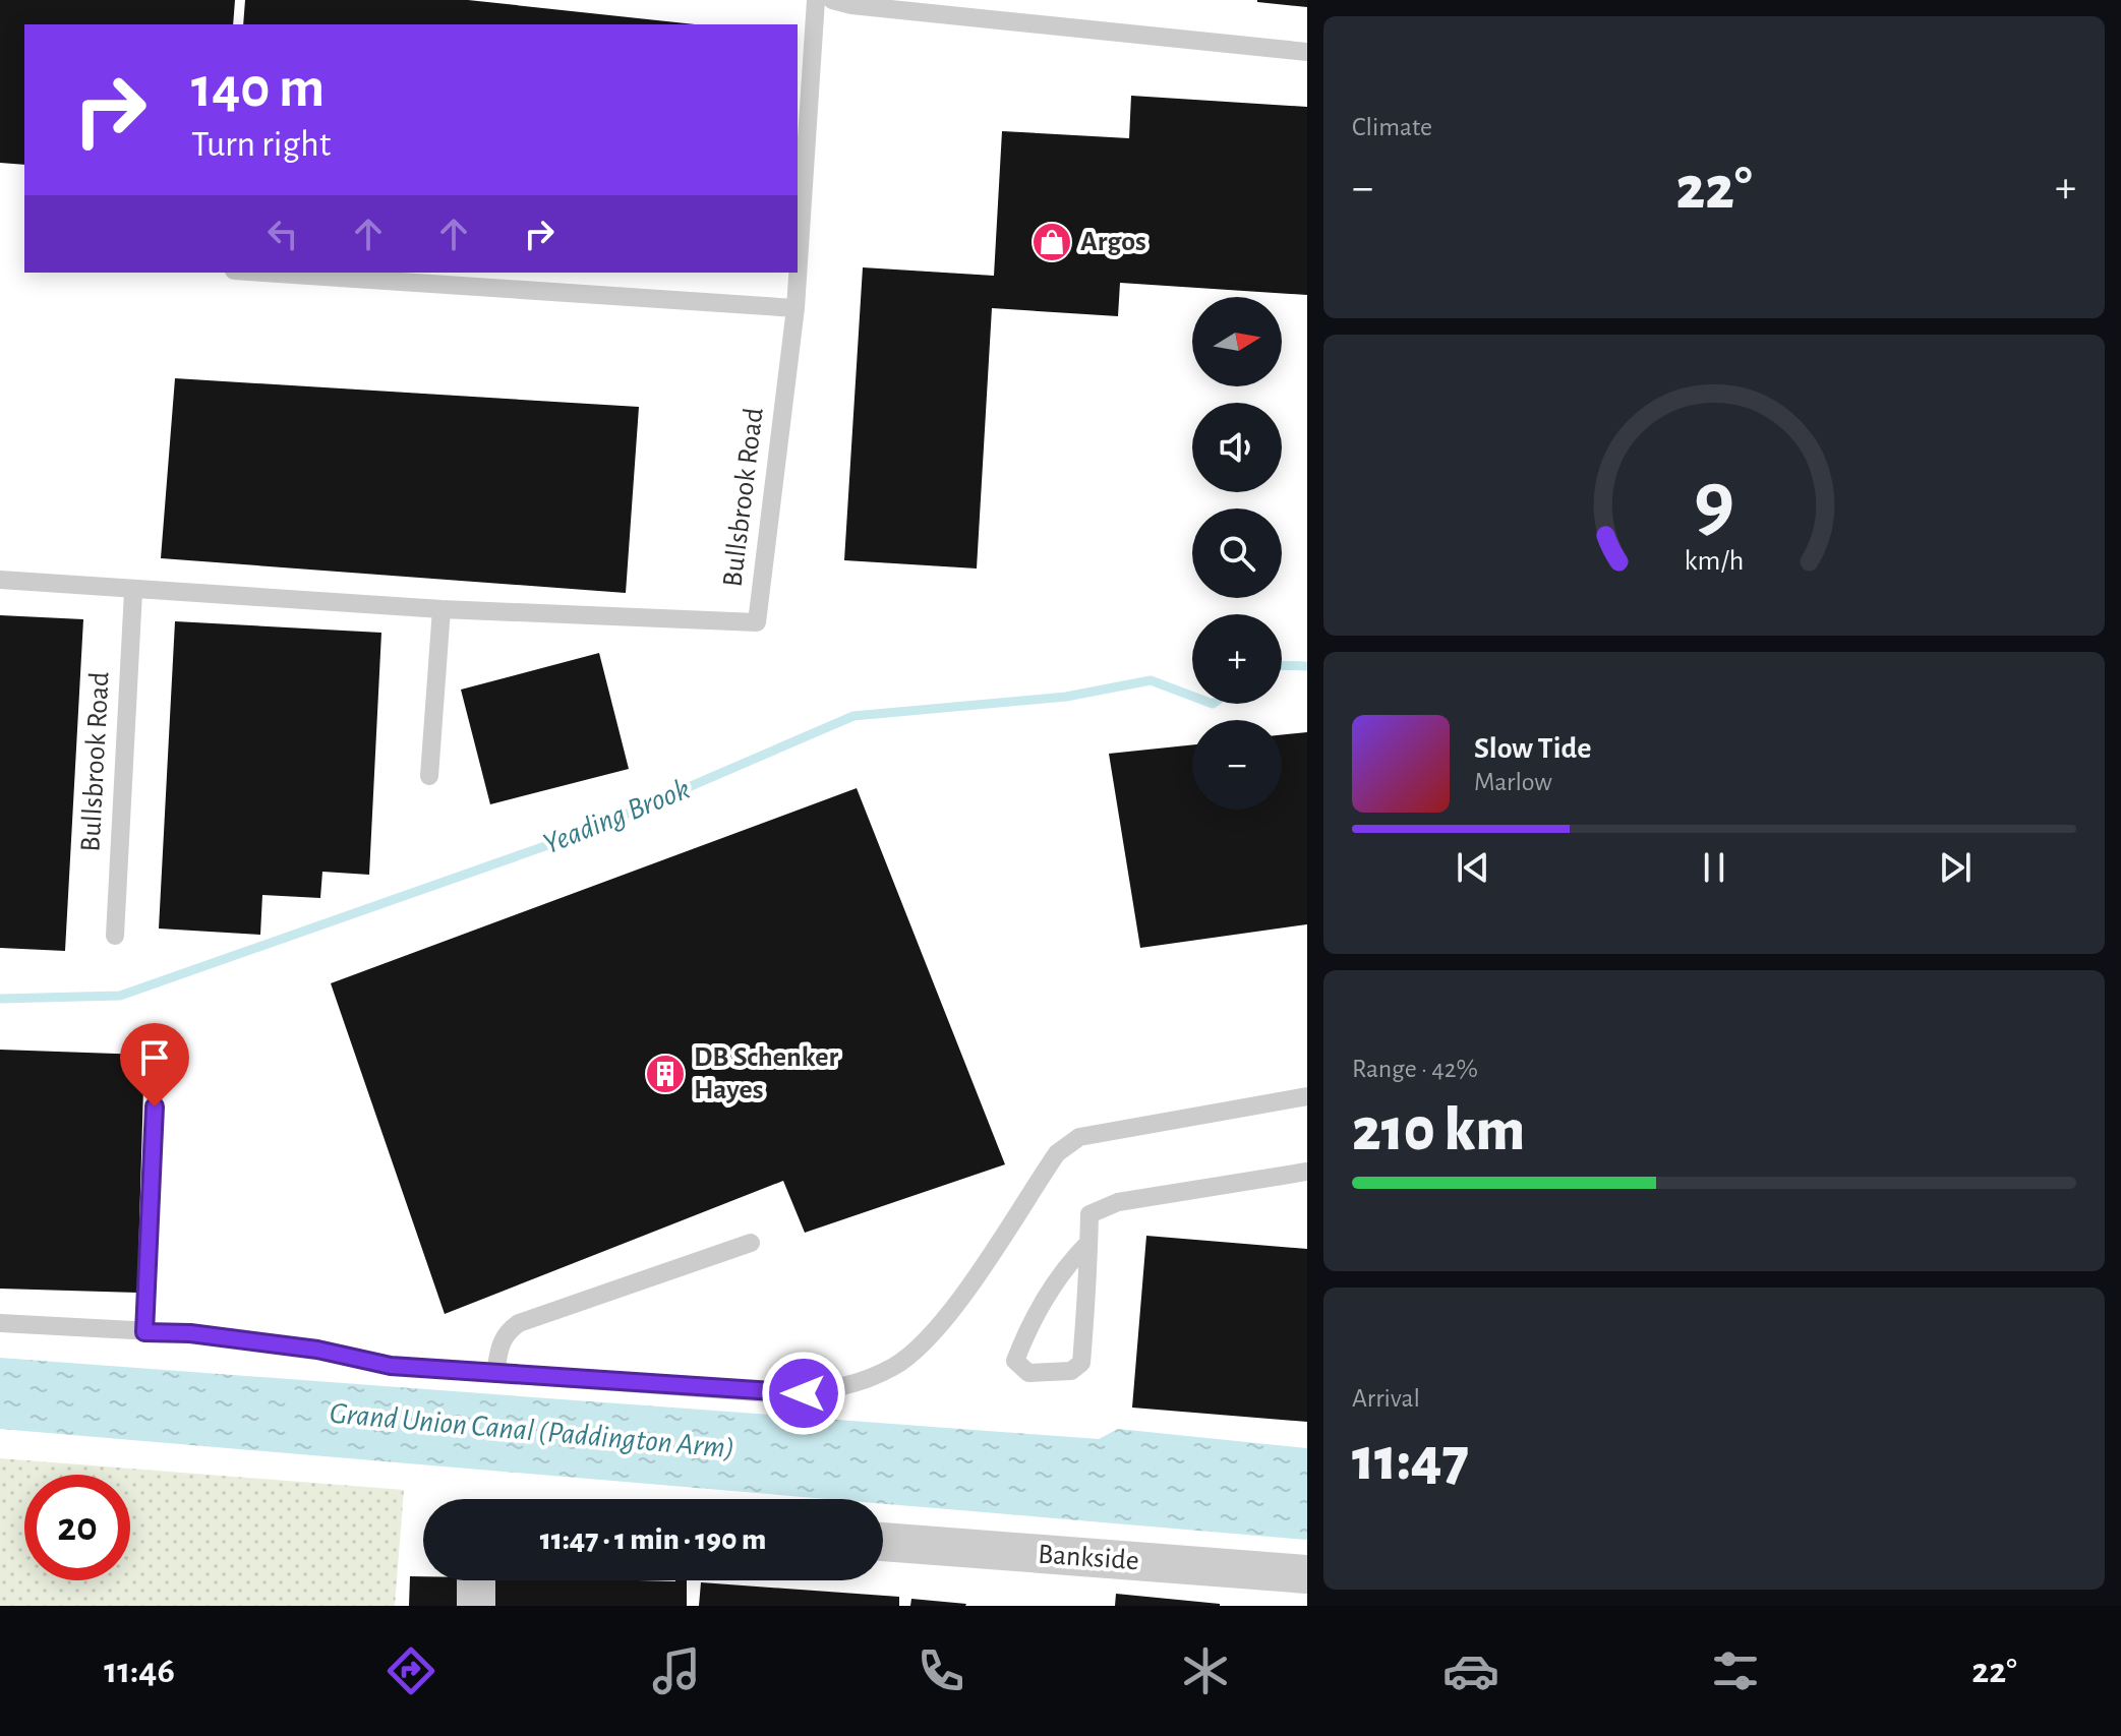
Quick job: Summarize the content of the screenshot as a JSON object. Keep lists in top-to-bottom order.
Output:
{
  "streets": {
    "street": ["Bankside"],
    "lane": ["Bullsbrook Road"]
  },
  "water": ["Yeading Brook", "Grand Union Canal (Paddington Arm)"],
  "places": {
    "shop": ["Argos"],
    "building": ["DB Schenker Hayes"]
  },
  "north": "right",
  "page": {
    "tile": [
      "Climate",
      ["Range · 42%", "210 km"],
      ["Arrival", "11:47"]
    ],
    "turn": ["140 m", "Turn right"],
    "heat": ["−", "22°", "+"],
    "map_buttons": ["+", "−"],
    "song": ["Slow Tide", "Marlow"],
    "limit": "20",
    "trip": "11:47 · 1 min · 190 m",
    "tabs": ["11:46", "22°"],
    "gauge": ["9", "km/h"]
  }
}
